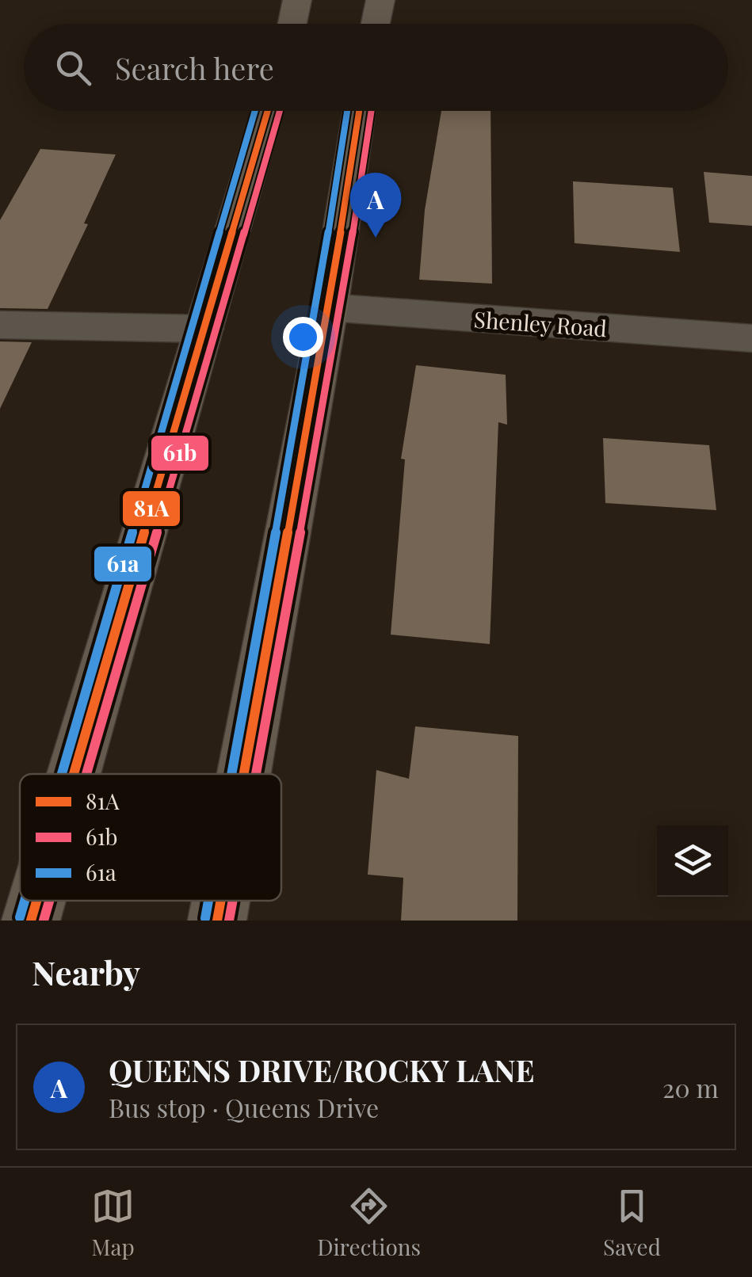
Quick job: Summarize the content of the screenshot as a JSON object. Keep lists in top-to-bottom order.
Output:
{
  "streets": {
    "street": ["Shenley Road"]
  },
  "lines": ["transit line 81A", "transit line 61b", "transit line 61a"],
  "legend": ["81A", "61b", "61a"],
  "page": {
    "search": "Search here",
    "pins": "A",
    "heading": "Nearby",
    "list": [
      {
        "mark": "A",
        "name": "QUEENS DRIVE/ROCKY LANE",
        "note": "Bus stop · Queens Drive",
        "value": "20 m"
      }
    ],
    "nav": ["Map", "Directions", "Saved"]
  }
}
